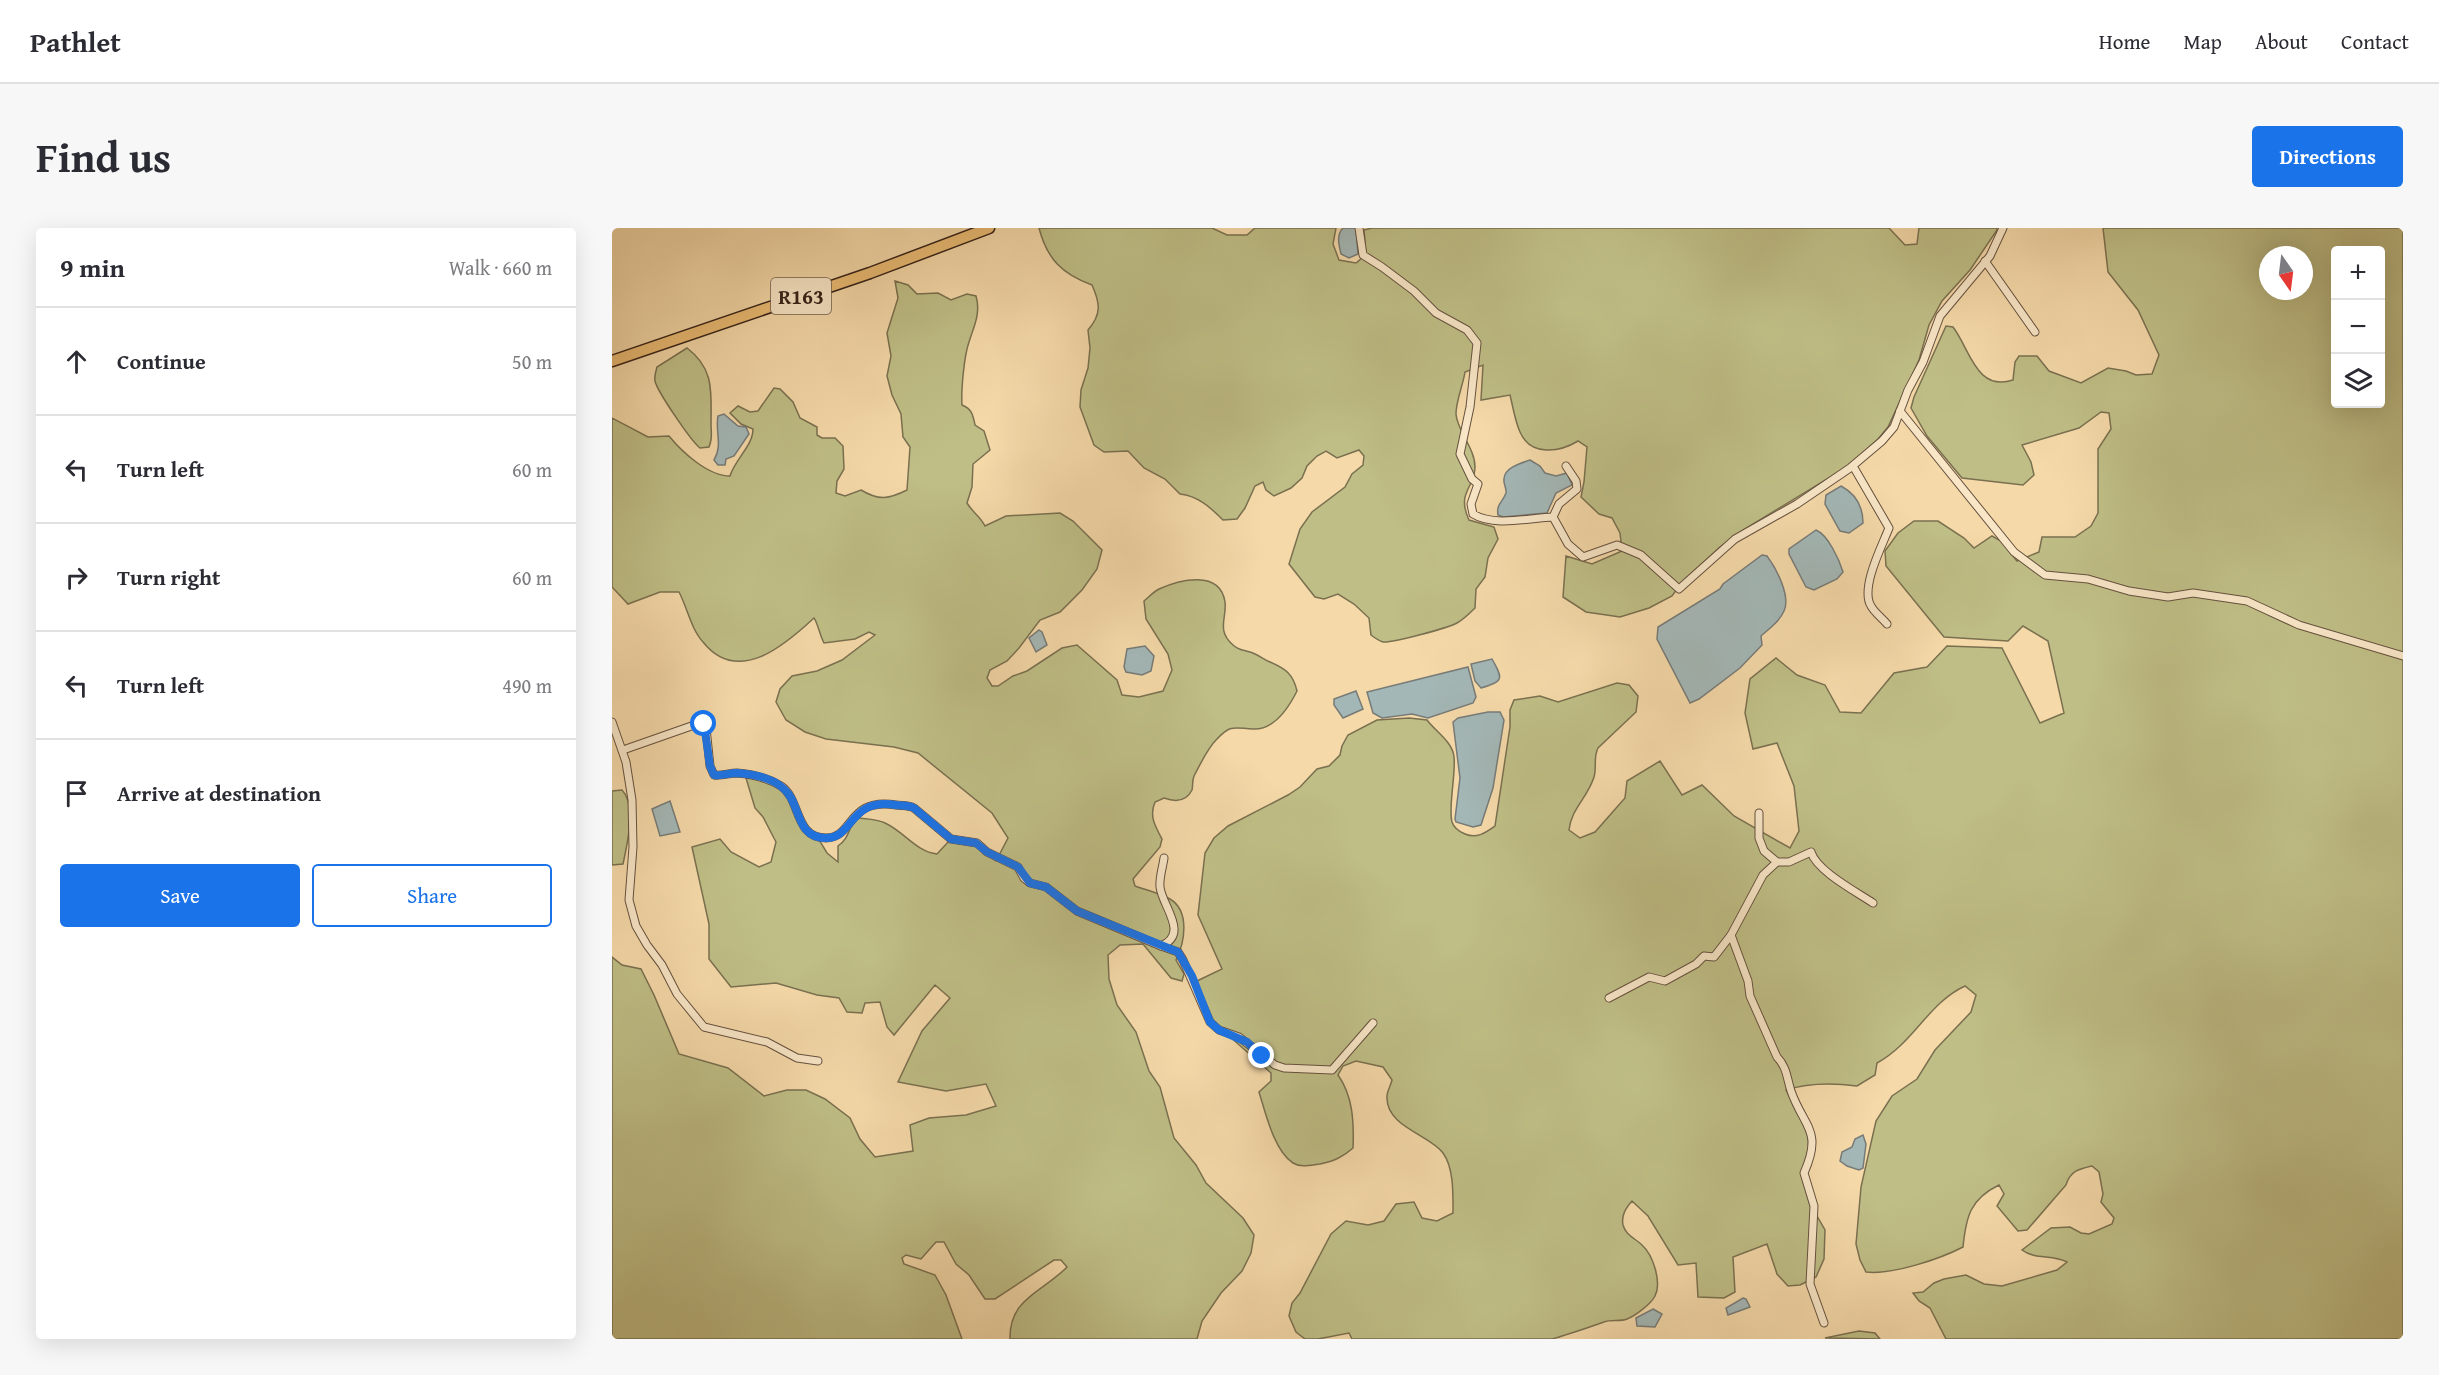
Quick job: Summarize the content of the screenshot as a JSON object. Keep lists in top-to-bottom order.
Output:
{
  "streets": {
    "main road": ["R163"]
  },
  "north": "bottom",
  "page": {
    "header": "Pathlet",
    "nav": [
      "Home",
      "Map",
      "About",
      "Contact"
    ],
    "title": "Find us",
    "buttons": [
      "Directions",
      ["Save", "Share"]
    ],
    "heading": ["9 min", "Walk · 660 m"],
    "map_buttons": ["+", "−"],
    "list": [
      ["Continue", "50 m"],
      ["Turn left", "60 m"],
      ["Turn right", "60 m"],
      ["Turn left", "490 m"],
      "Arrive at destination"
    ]
  }
}
